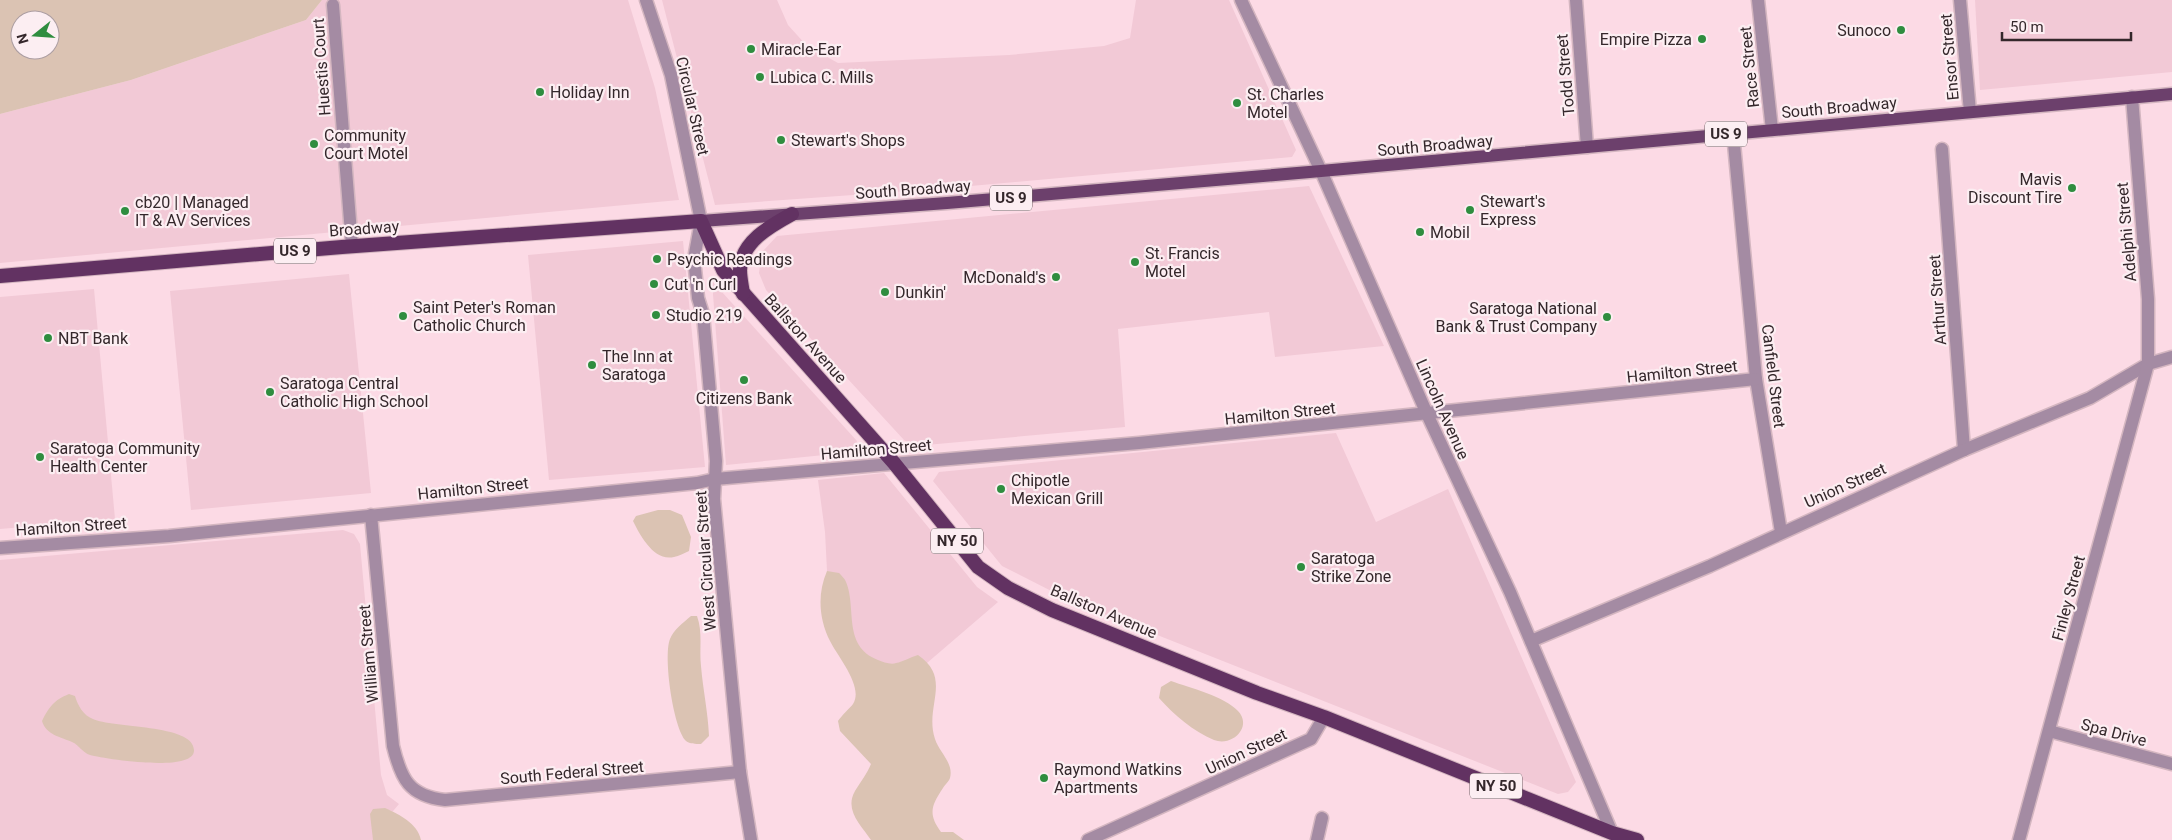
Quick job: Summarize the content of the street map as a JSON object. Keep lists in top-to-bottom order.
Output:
{
  "streets": {
    "highway": [
      "US 9",
      "Broadway",
      "Ballston Avenue",
      "NY 50"
    ],
    "main road": ["South Broadway"],
    "street": [
      "Ensor Street",
      "Huestis Court",
      "Race Street",
      "Todd Street",
      "Circular Street",
      "Adelphi Street",
      "Arthur Street",
      "Hamilton Street",
      "Canfield Street",
      "Lincoln Avenue",
      "Union Street",
      "West Circular Street",
      "Finley Street",
      "William Street",
      "Spa Drive",
      "South Federal Street"
    ]
  },
  "crossings": [
    ["Ensor Street", "South Broadway"],
    ["Huestis Court", "Broadway"],
    ["Race Street", "South Broadway"],
    ["Todd Street", "South Broadway"],
    ["Circular Street", "South Broadway"],
    ["Circular Street", "Broadway"],
    ["Circular Street", "Ballston Avenue"],
    ["Circular Street", "West Circular Street"],
    ["South Broadway", "Broadway"],
    ["South Broadway", "Adelphi Street"],
    ["South Broadway", "Ballston Avenue"],
    ["South Broadway", "Canfield Street"],
    ["South Broadway", "Lincoln Avenue"],
    ["South Broadway", "West Circular Street"],
    ["Broadway", "Ballston Avenue"],
    ["Broadway", "West Circular Street"],
    ["Adelphi Street", "Union Street"],
    ["Adelphi Street", "Finley Street"],
    ["Arthur Street", "Union Street"],
    ["Ballston Avenue", "Hamilton Street"],
    ["Ballston Avenue", "Lincoln Avenue"],
    ["Ballston Avenue", "Union Street"],
    ["Ballston Avenue", "West Circular Street"],
    ["Hamilton Street", "Canfield Street"],
    ["Hamilton Street", "Lincoln Avenue"],
    ["Hamilton Street", "West Circular Street"],
    ["Hamilton Street", "William Street"],
    ["Canfield Street", "Union Street"],
    ["Lincoln Avenue", "Union Street"],
    ["Union Street", "Finley Street"],
    ["West Circular Street", "South Federal Street"],
    ["Finley Street", "Spa Drive"],
    ["William Street", "South Federal Street"]
  ],
  "places": [
    "Sunoco",
    "Empire Pizza",
    "Miracle-Ear",
    "Lubica C. Mills",
    "Holiday Inn",
    "St. Charles Motel",
    "Stewart's Shops",
    "Community Court Motel",
    "Mavis Discount Tire",
    "Stewart's Express",
    "cb20 | Managed IT & AV Services",
    "Mobil",
    "Psychic Readings",
    "St. Francis Motel",
    "McDonald's",
    "Cut 'n Curl",
    "Dunkin'",
    "Studio 219",
    "Saint Peter's Roman Catholic Church",
    "Saratoga National Bank & Trust Company",
    "NBT Bank",
    "The Inn at Saratoga",
    "Citizens Bank",
    "Saratoga Central Catholic High School",
    "Saratoga Community Health Center",
    "Chipotle Mexican Grill",
    "Saratoga Strike Zone",
    "Raymond Watkins Apartments"
  ],
  "scale_bar": "50 m",
  "north": "left"
}
